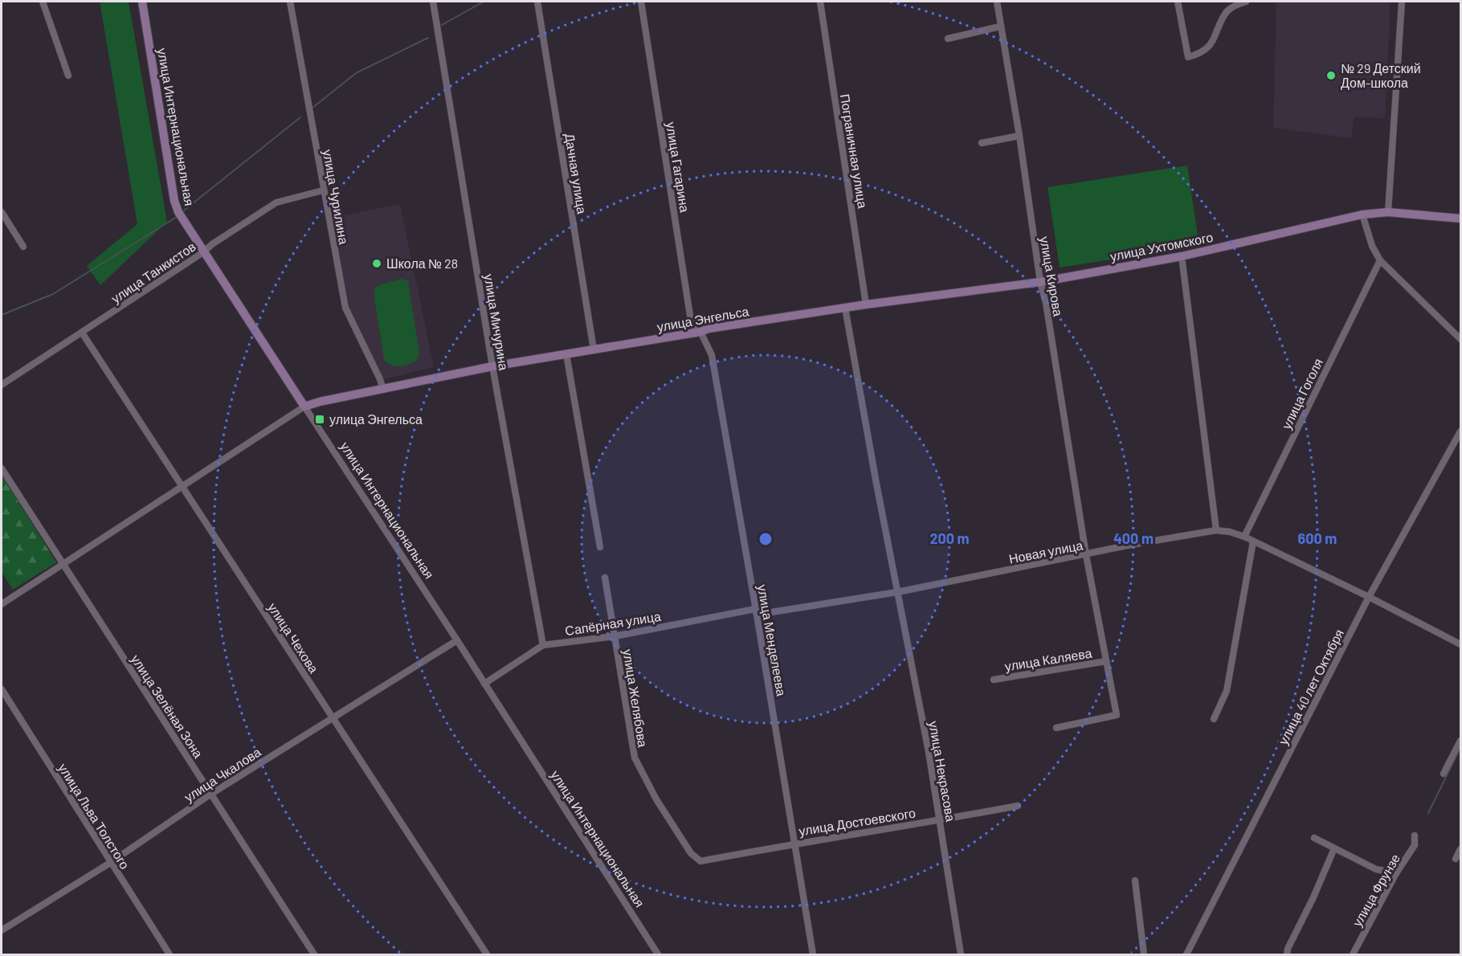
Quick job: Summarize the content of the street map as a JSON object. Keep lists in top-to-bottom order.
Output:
{
  "streets": {
    "main road": ["улица Интернациональная", "улица Ухтомского", "улица Энгельса"],
    "street": [
      "Пограничная улица",
      "улица Гагарина",
      "Дачная улица",
      "улица Чурилина",
      "улица Танкистов",
      "улица Кирова",
      "улица Мичурина",
      "улица Гоголя",
      "Новая улица",
      "Сапёрная улица",
      "улица Чехова",
      "улица Менделеева",
      "улица Каляева",
      "улица 40 лет Октября",
      "улица Желябова",
      "улица Зелёная Зона",
      "улица Некрасова",
      "улица Чкалова",
      "улица Льва Толстого",
      "улица Достоевского",
      "улица Фрунзе"
    ]
  },
  "crossings": [
    ["улица Интернациональная", "улица Танкистов"],
    ["улица Интернациональная", "улица Энгельса"],
    ["улица Интернациональная", "Сапёрная улица"],
    ["улица Интернациональная", "улица Чкалова"],
    ["Пограничная улица", "улица Ухтомского"],
    ["Пограничная улица", "улица Энгельса"],
    ["улица Гагарина", "улица Энгельса"],
    ["улица Гагарина", "улица Менделеева"],
    ["Дачная улица", "улица Энгельса"],
    ["улица Чурилина", "улица Танкистов"],
    ["улица Чурилина", "улица Энгельса"],
    ["улица Ухтомского", "улица Кирова"],
    ["улица Ухтомского", "улица Энгельса"],
    ["улица Танкистов", "улица Чехова"],
    ["улица Кирова", "Новая улица"],
    ["улица Кирова", "улица Каляева"],
    ["улица Энгельса", "улица Мичурина"],
    ["улица Энгельса", "улица Чехова"],
    ["улица Энгельса", "улица Менделеева"],
    ["улица Энгельса", "улица Зелёная Зона"],
    ["улица Энгельса", "улица Некрасова"],
    ["улица Мичурина", "Сапёрная улица"],
    ["улица Гоголя", "Новая улица"],
    ["Новая улица", "Сапёрная улица"],
    ["Новая улица", "улица Каляева"],
    ["Новая улица", "улица 40 лет Октября"],
    ["Новая улица", "улица Некрасова"],
    ["Сапёрная улица", "улица Менделеева"],
    ["Сапёрная улица", "улица Желябова"],
    ["Сапёрная улица", "улица Некрасова"],
    ["улица Чехова", "улица Чкалова"],
    ["улица Менделеева", "улица Достоевского"],
    ["улица Желябова", "улица Достоевского"],
    ["улица Зелёная Зона", "улица Чкалова"],
    ["улица Некрасова", "улица Достоевского"],
    ["улица Чкалова", "улица Льва Толстого"]
  ],
  "places": {
    "other": ["№ 29 Детский Дом-школа", "Школа № 28"],
    "transit": ["улица Энгельса"]
  },
  "rings": ["200 m", "400 m", "600 m"]
}
